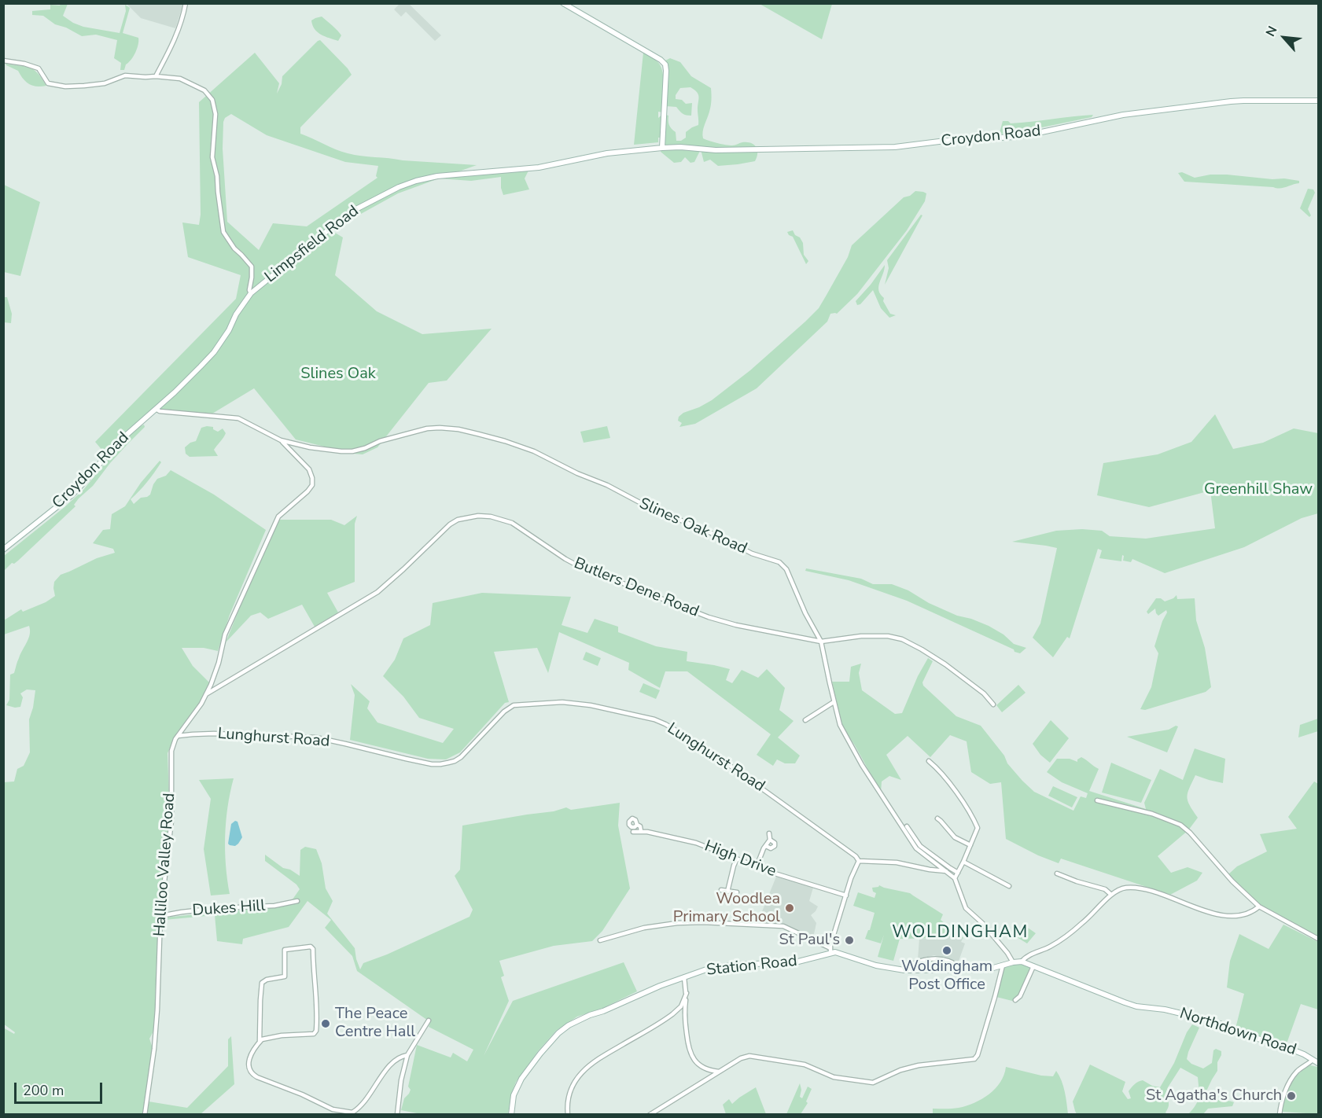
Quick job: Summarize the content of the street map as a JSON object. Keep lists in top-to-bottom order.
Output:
{
  "streets": {
    "main road": [
      "Croydon Road",
      "Limpsfield Road",
      "Station Road",
      "Northdown Road"
    ],
    "street": [
      "Slines Oak Road",
      "Butlers Dene Road",
      "Lunghurst Road",
      "High Drive",
      "Halliloo Valley Road",
      "Dukes Hill"
    ]
  },
  "crossings": [
    ["Croydon Road", "Limpsfield Road"],
    ["Croydon Road", "Slines Oak Road"],
    ["Limpsfield Road", "Slines Oak Road"],
    ["Slines Oak Road", "Butlers Dene Road"],
    ["Slines Oak Road", "Halliloo Valley Road"],
    ["Butlers Dene Road", "Halliloo Valley Road"],
    ["Lunghurst Road", "Halliloo Valley Road"],
    ["Halliloo Valley Road", "Dukes Hill"]
  ],
  "districts": ["WOLDINGHAM"],
  "parks": ["Slines Oak", "Greenhill Shaw"],
  "places": [
    "Woodlea Primary School",
    "St Paul's",
    "Woldingham Post Office",
    "The Peace Centre Hall",
    "St Agatha's Church"
  ],
  "scale_bar": "200 m",
  "north": "top left"
}
